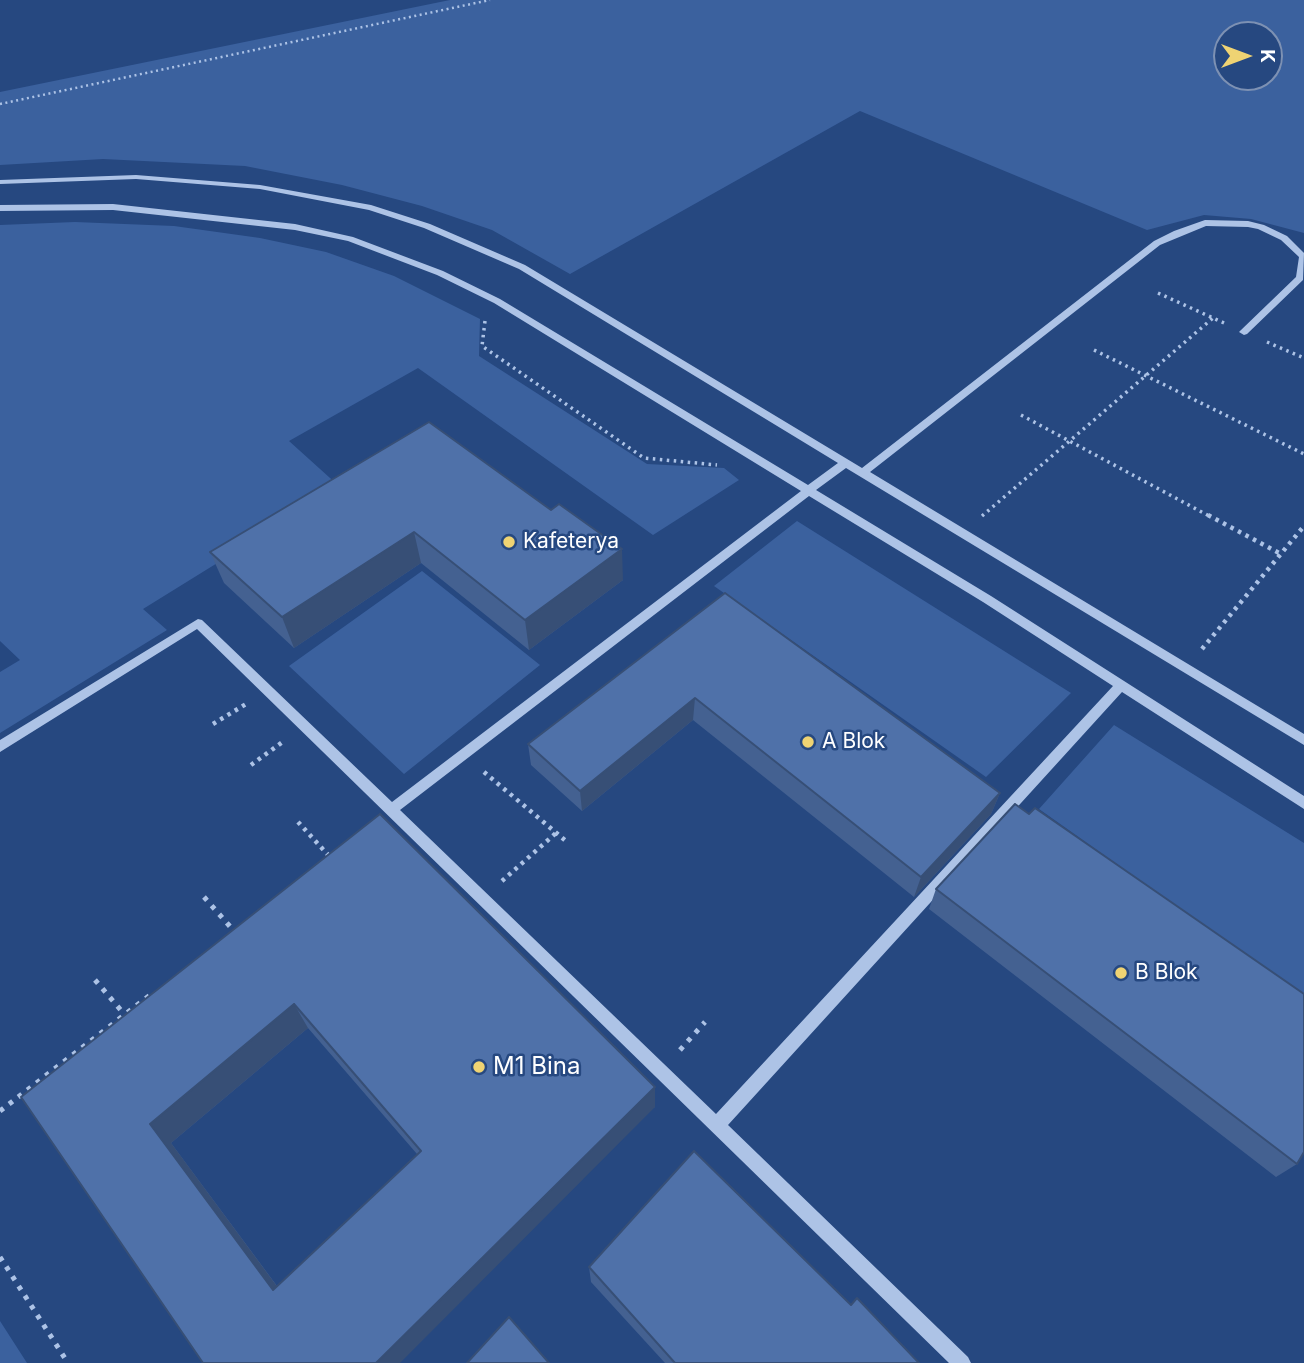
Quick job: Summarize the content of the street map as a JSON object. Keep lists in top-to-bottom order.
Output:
{
  "places": [
    "Kafeterya",
    "A Blok",
    "B Blok",
    "M1 Bina"
  ],
  "north": "right"
}
